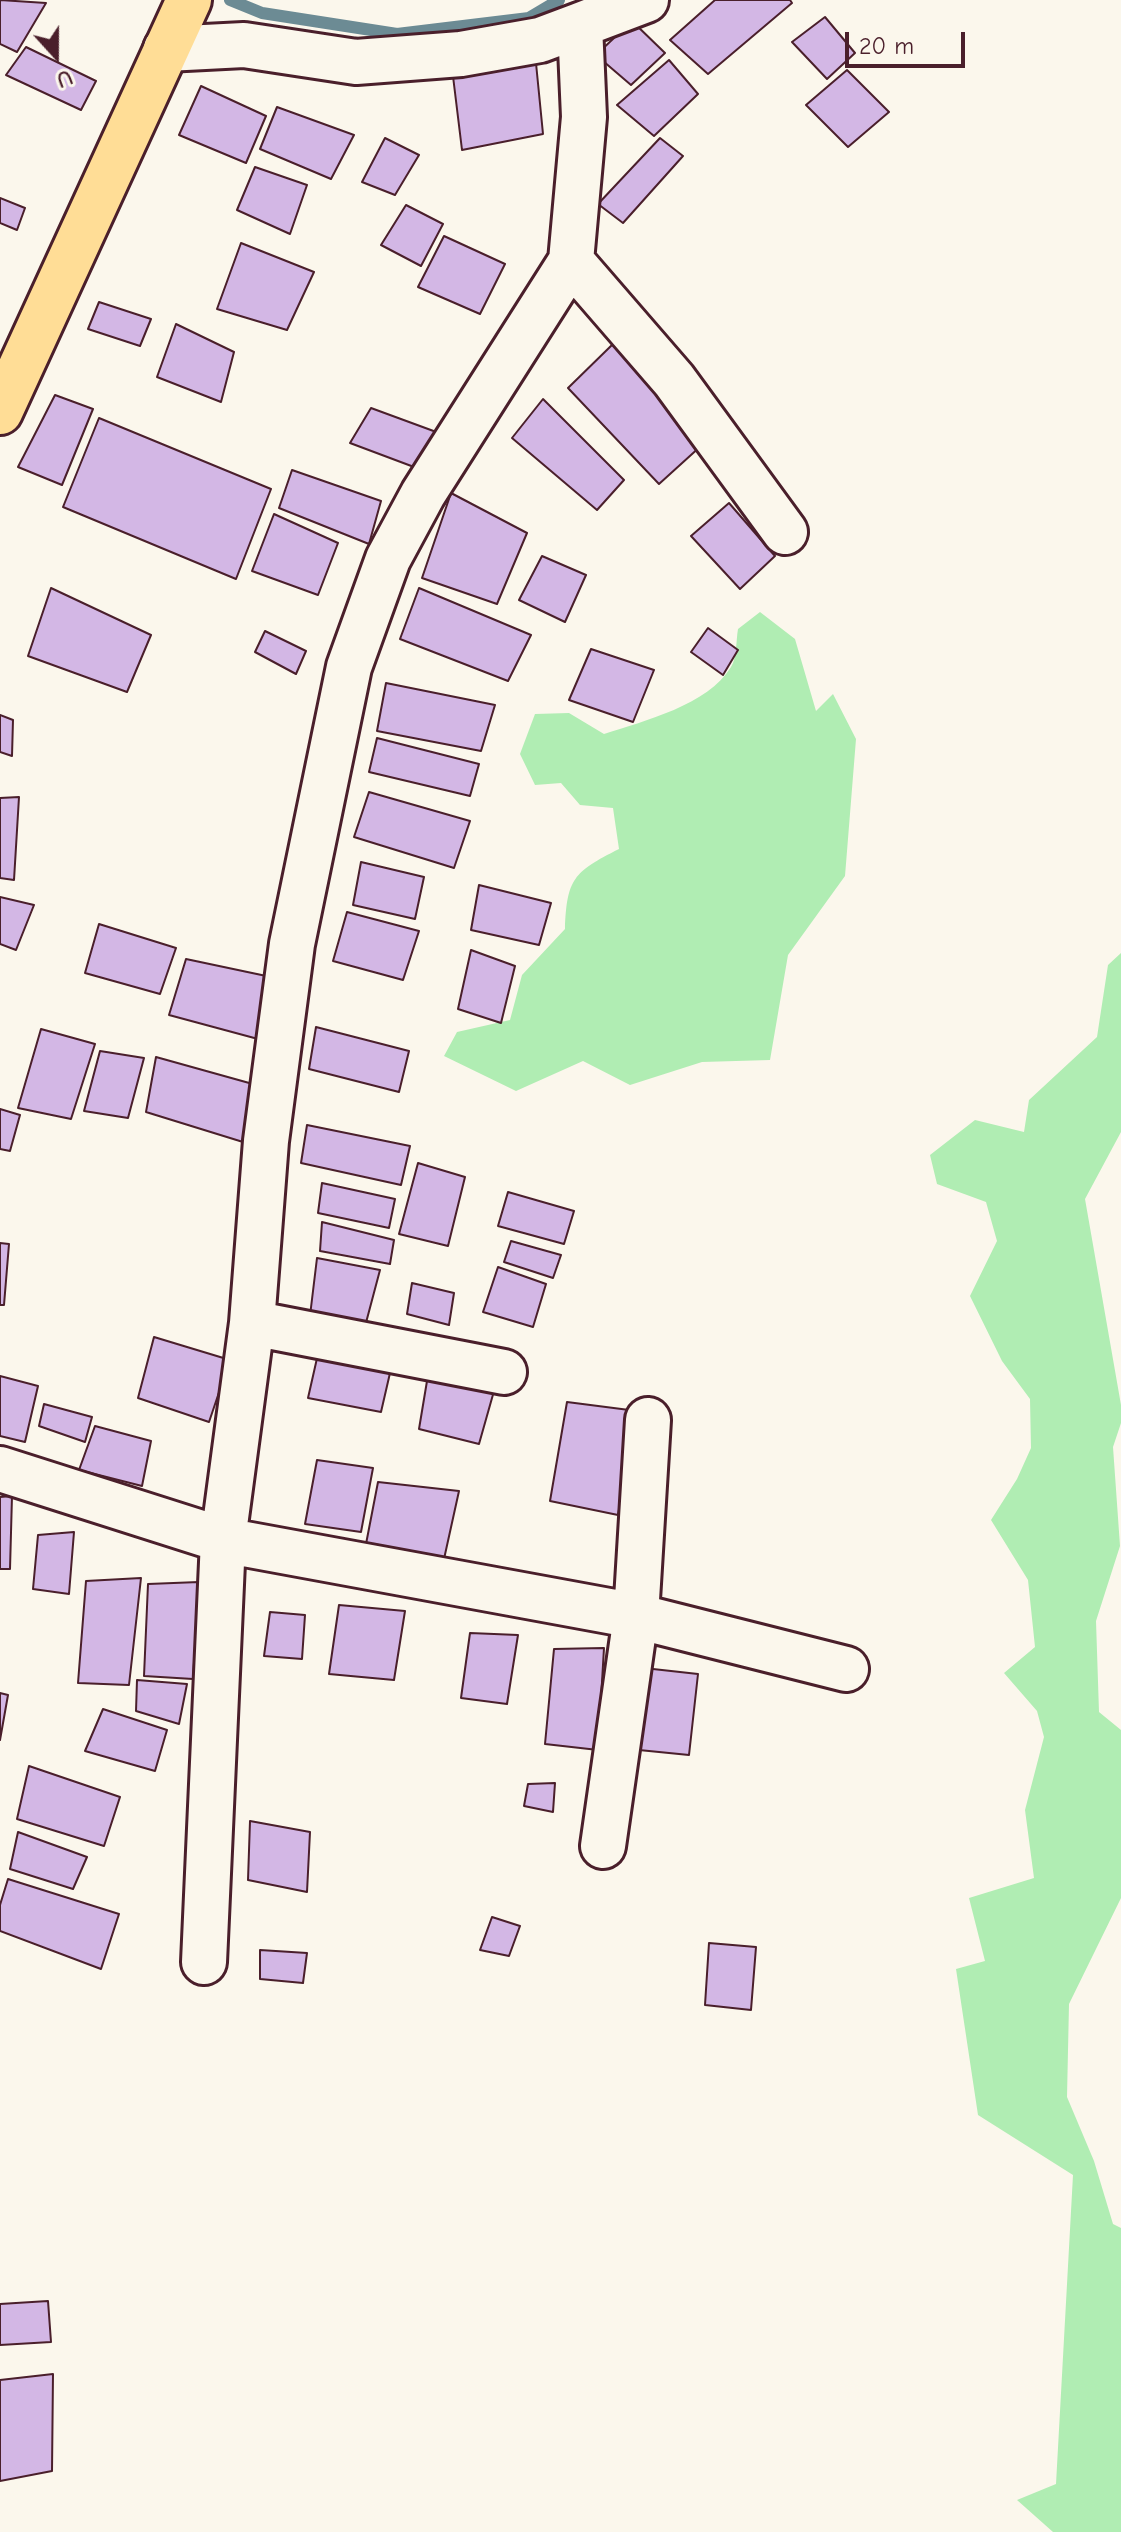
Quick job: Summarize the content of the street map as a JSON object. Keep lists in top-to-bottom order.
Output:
{
  "scale_bar": "20 m",
  "north": "bottom"
}
